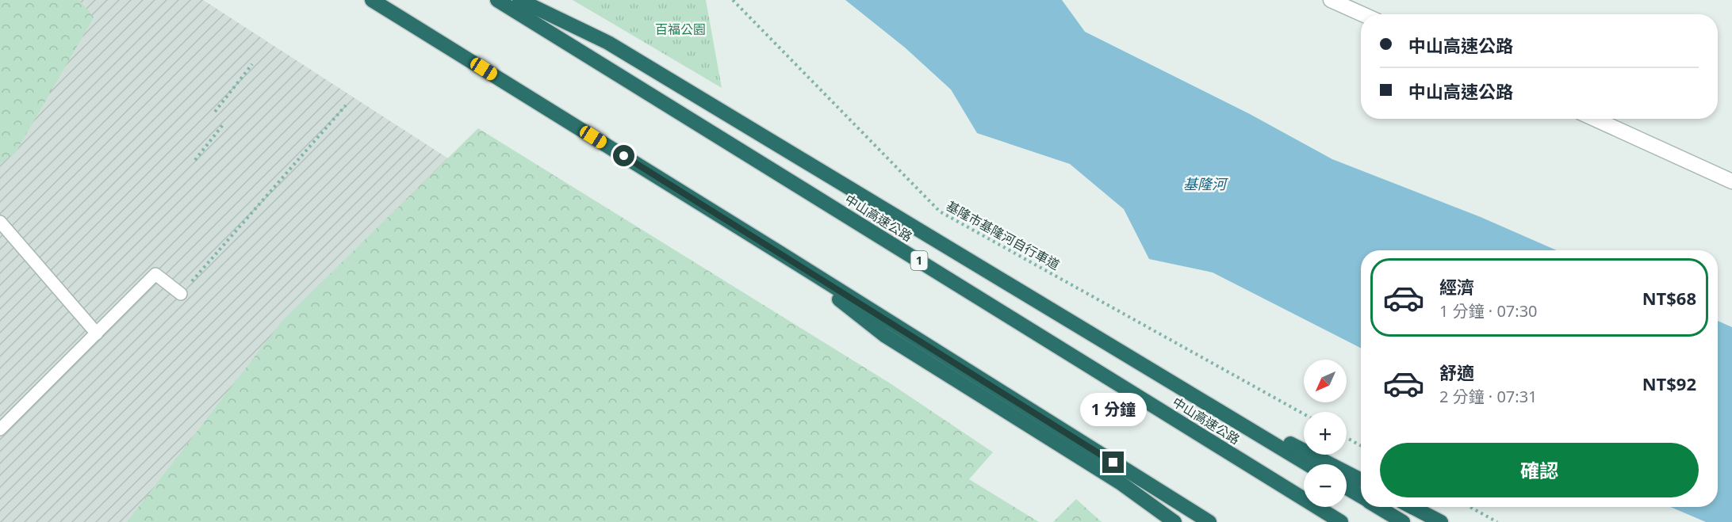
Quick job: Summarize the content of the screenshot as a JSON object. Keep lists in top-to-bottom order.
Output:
{
  "streets": {
    "highway": ["中山高速公路", "1"],
    "path": ["基隆市基隆河自行車道"]
  },
  "water": ["基隆河"],
  "parks": ["百福公園"],
  "north": "bottom left",
  "page": {
    "banner": ["中山高速公路", "中山高速公路"],
    "list": [
      {
        "name": "經濟",
        "note": "1 分鐘 · 07:30",
        "value": "NT$68"
      },
      {
        "name": "舒適",
        "note": "2 分鐘 · 07:31",
        "value": "NT$92"
      }
    ],
    "map_buttons": ["+", "−"],
    "bubble": "1 分鐘",
    "buttons": "確認"
  }
}
